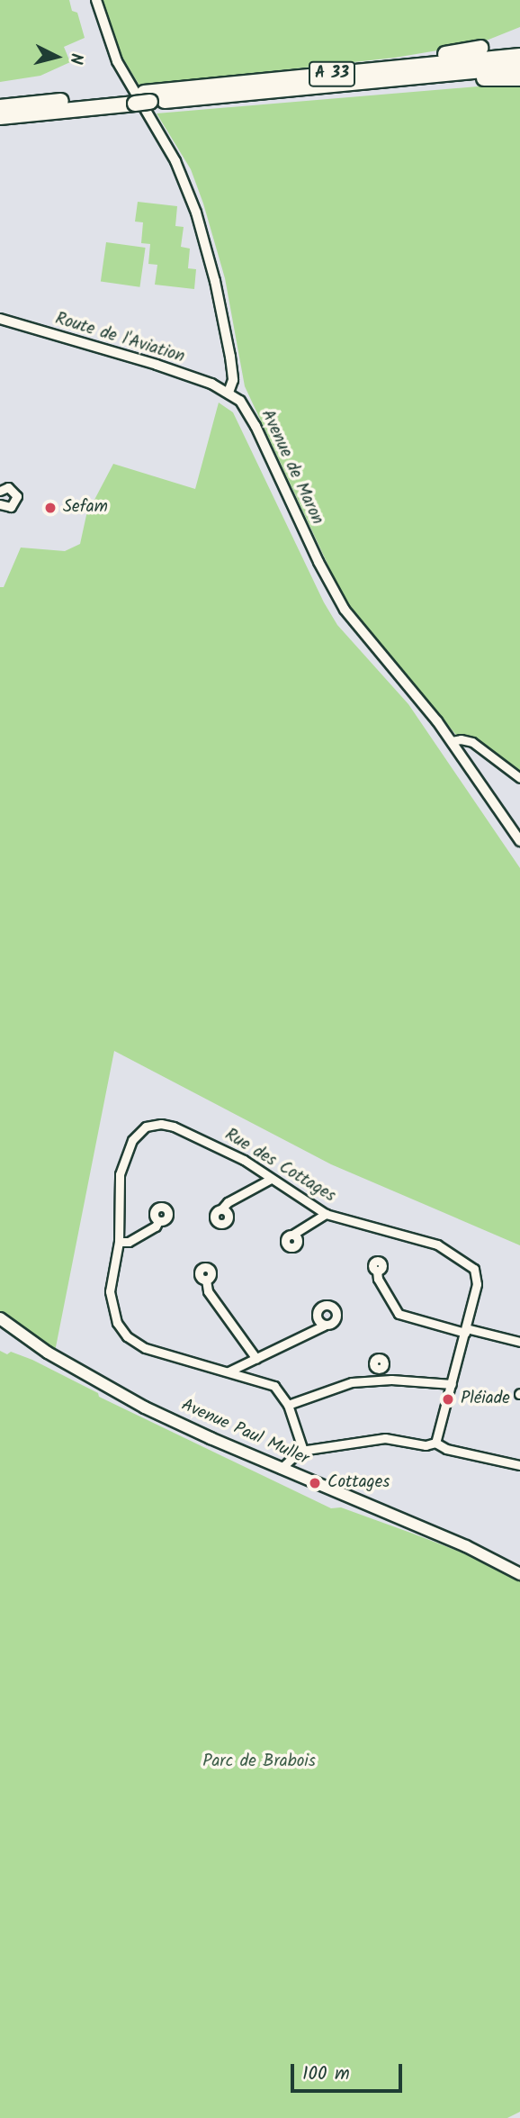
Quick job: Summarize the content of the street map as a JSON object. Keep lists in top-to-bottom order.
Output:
{
  "streets": {
    "highway": ["A 33"],
    "main road": ["Avenue Paul Muller"],
    "street": ["Route de l'Aviation", "Avenue de Maron", "Rue des Cottages"]
  },
  "crossings": [
    ["Route de l'Aviation", "Avenue de Maron"]
  ],
  "parks": ["Parc de Brabois"],
  "places": ["Sefam", "Pléiade", "Cottages"],
  "scale_bar": "100 m",
  "north": "right"
}
